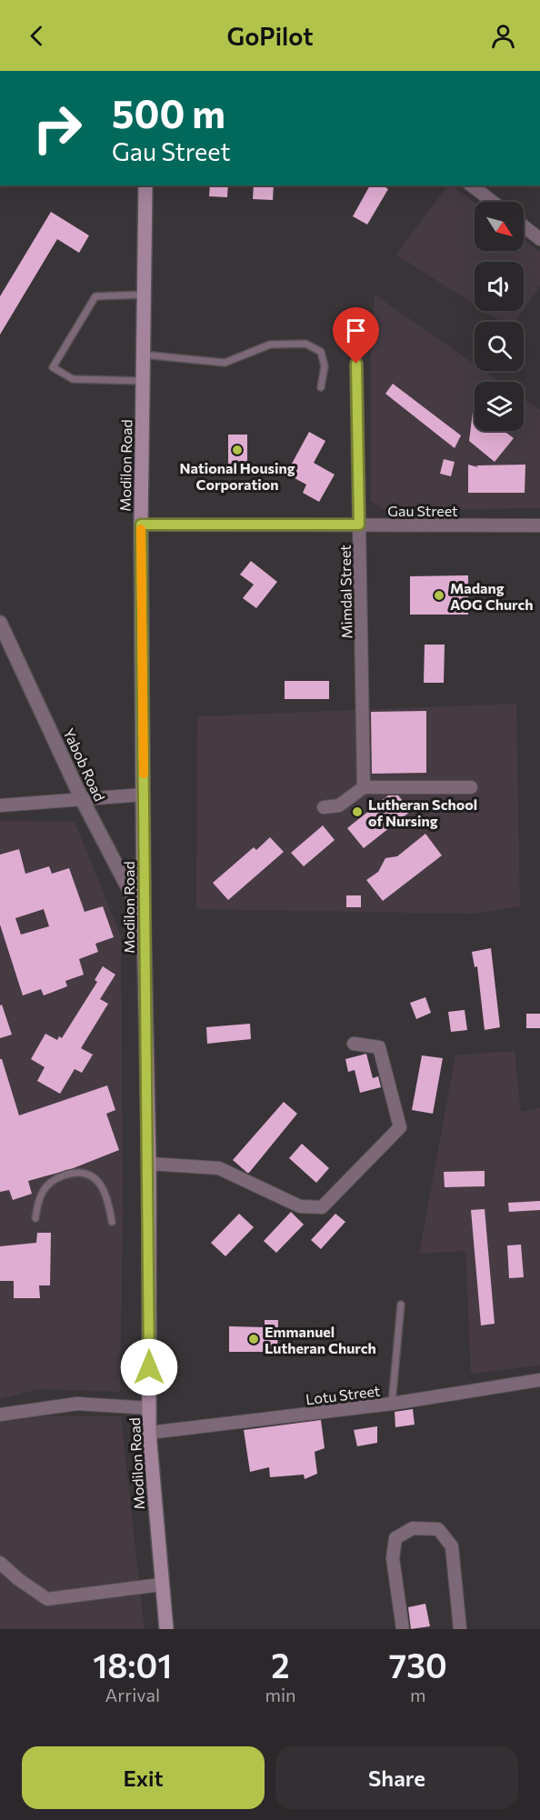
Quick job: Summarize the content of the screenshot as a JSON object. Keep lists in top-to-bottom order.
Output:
{
  "streets": {
    "main road": ["Modilon Road"],
    "street": [
      "Gau Street",
      "Mimdal Street",
      "Yabob Road",
      "Lotu Street"
    ]
  },
  "crossings": [
    ["Modilon Road", "Gau Street"],
    ["Modilon Road", "Yabob Road"],
    ["Modilon Road", "Lotu Street"],
    ["Gau Street", "Mimdal Street"]
  ],
  "places": [
    "National Housing Corporation",
    "Madang AOG Church",
    "Lutheran School of Nursing",
    "Emmanuel Lutheran Church"
  ],
  "north": "bottom right",
  "page": {
    "header": "GoPilot",
    "turn": ["500 m", "Gau Street"],
    "eta": [
      "18:01",
      "Arrival",
      "2",
      "min",
      "730",
      "m"
    ],
    "buttons": ["Exit", "Share"]
  }
}
